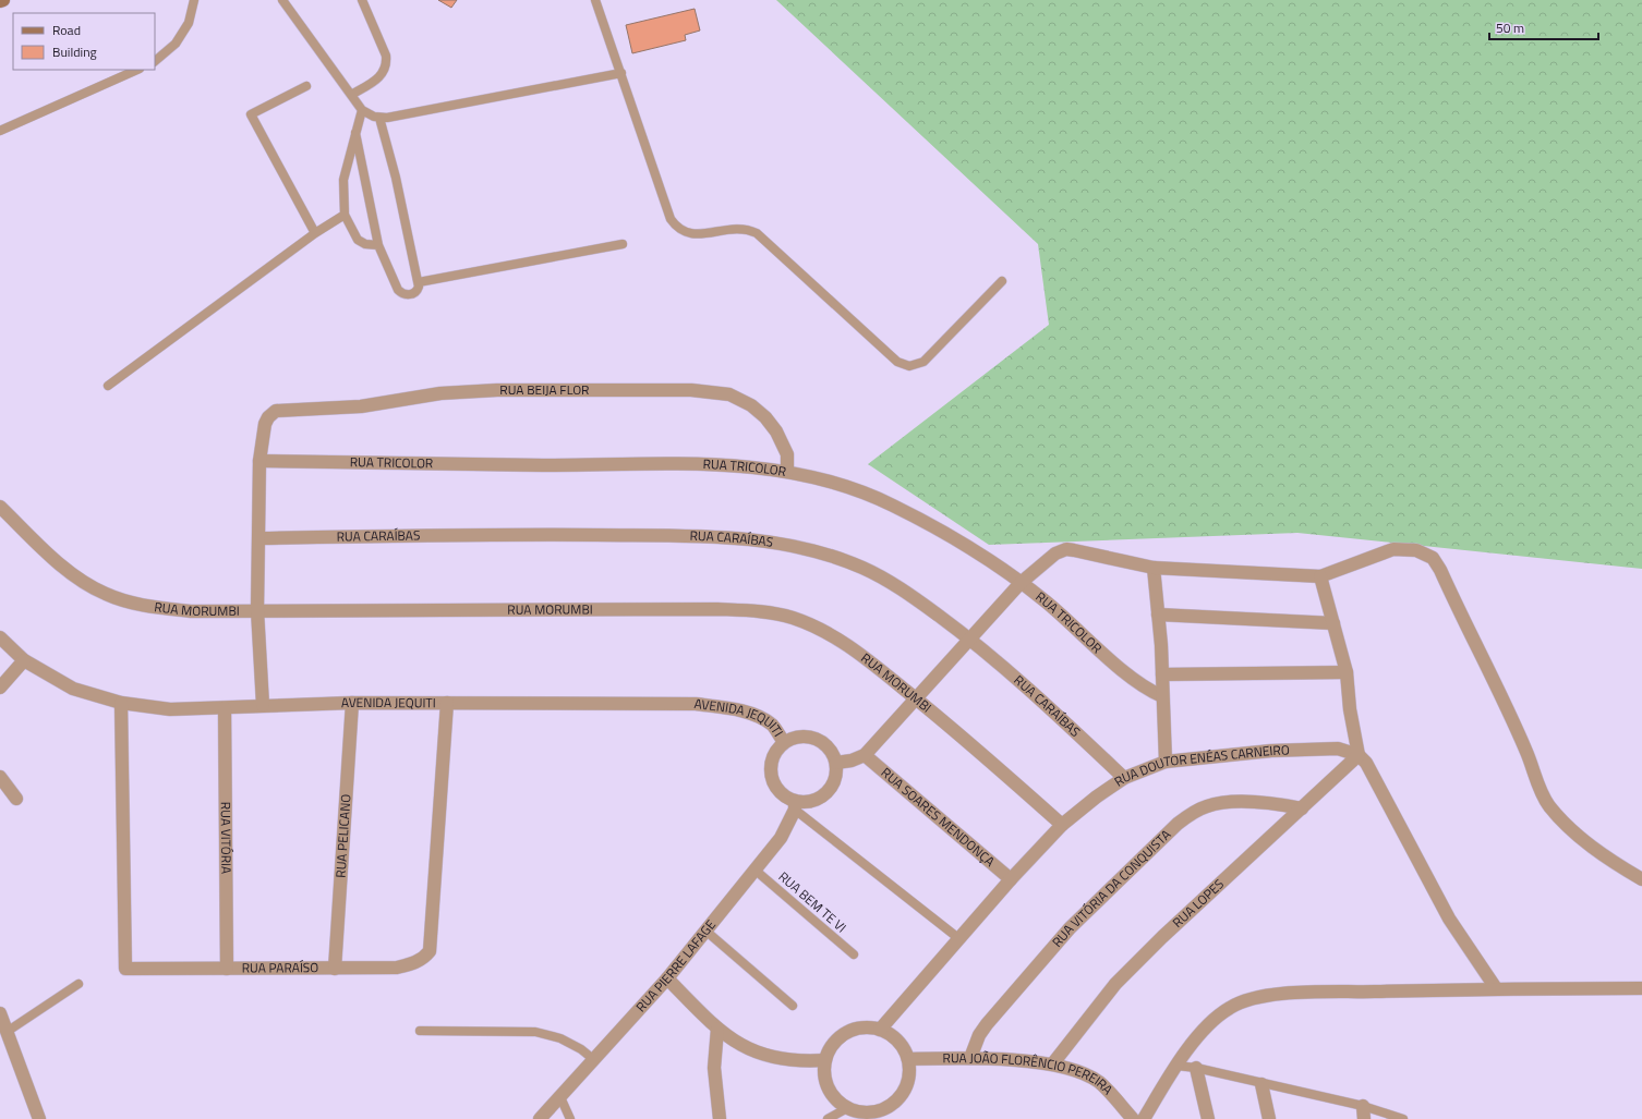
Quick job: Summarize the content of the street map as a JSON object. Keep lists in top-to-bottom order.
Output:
{
  "streets": {
    "street": [
      "RUA BEIJA FLOR",
      "RUA TRICOLOR",
      "RUA CARAÍBAS",
      "RUA MORUMBI",
      "AVENIDA JEQUITI",
      "RUA DOUTOR ENÉAS CARNEIRO",
      "RUA SOARES MENDONÇA",
      "RUA PELICANO",
      "RUA VITÓRIA",
      "RUA VITÓRIA DA CONQUISTA",
      "RUA LOPES",
      "RUA PIERRE LAFAGE",
      "RUA PARAÍSO",
      "RUA JOÃO FLORÊNCIO PEREIRA"
    ],
    "lane": ["RUA BEM TE VI"]
  },
  "crossings": [
    ["RUA BEIJA FLOR", "RUA TRICOLOR"],
    ["RUA CARAÍBAS", "RUA DOUTOR ENÉAS CARNEIRO"],
    ["RUA MORUMBI", "RUA DOUTOR ENÉAS CARNEIRO"],
    ["AVENIDA JEQUITI", "RUA PELICANO"],
    ["AVENIDA JEQUITI", "RUA VITÓRIA"],
    ["AVENIDA JEQUITI", "RUA PIERRE LAFAGE"],
    ["AVENIDA JEQUITI", "RUA PARAÍSO"],
    ["RUA DOUTOR ENÉAS CARNEIRO", "RUA SOARES MENDONÇA"],
    ["RUA DOUTOR ENÉAS CARNEIRO", "RUA LOPES"],
    ["RUA DOUTOR ENÉAS CARNEIRO", "RUA JOÃO FLORÊNCIO PEREIRA"],
    ["RUA PELICANO", "RUA PARAÍSO"],
    ["RUA VITÓRIA", "RUA PARAÍSO"],
    ["RUA VITÓRIA DA CONQUISTA", "RUA LOPES"],
    ["RUA VITÓRIA DA CONQUISTA", "RUA JOÃO FLORÊNCIO PEREIRA"],
    ["RUA BEM TE VI", "RUA PIERRE LAFAGE"],
    ["RUA LOPES", "RUA JOÃO FLORÊNCIO PEREIRA"]
  ],
  "legend": ["Road", "Building"],
  "scale_bar": "50 m"
}
